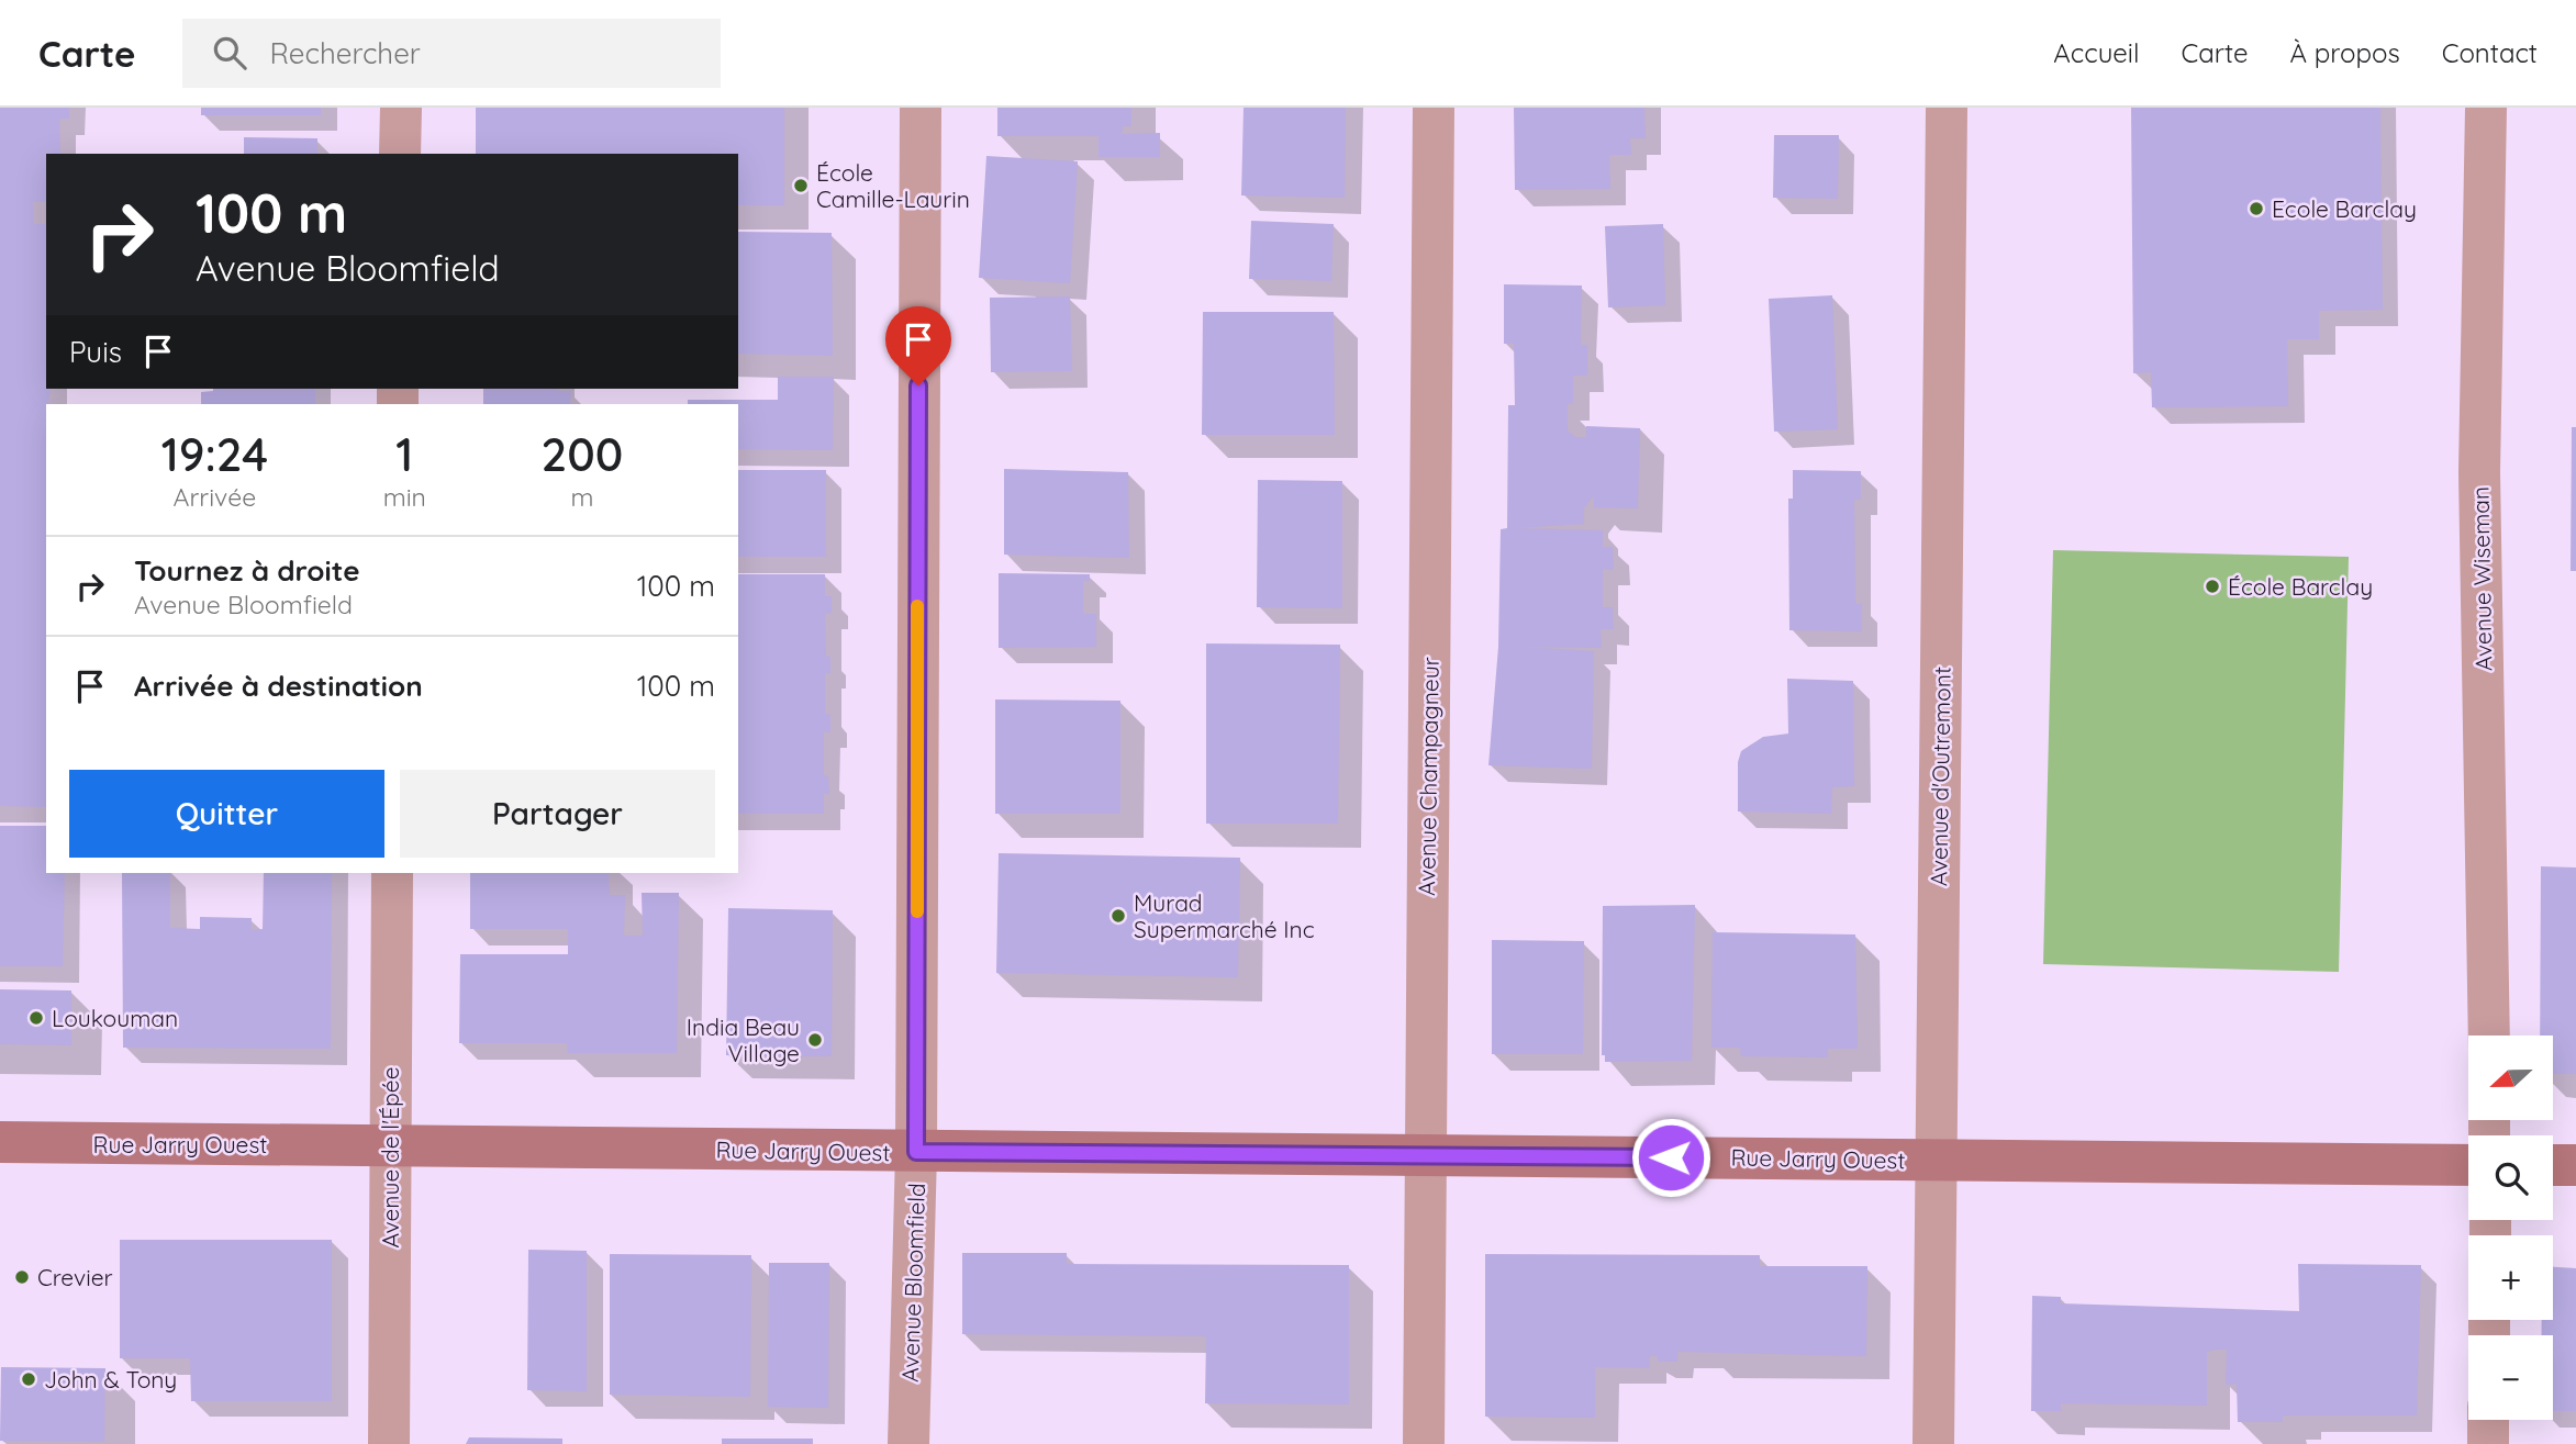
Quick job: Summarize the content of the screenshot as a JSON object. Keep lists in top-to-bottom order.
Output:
{
  "streets": {
    "main road": ["Rue Jarry Ouest"],
    "street": [
      "Avenue Wiseman",
      "Avenue Champagneur",
      "Avenue d'Outremont",
      "Avenue de l'Épée",
      "Avenue Bloomfield"
    ]
  },
  "crossings": [
    ["Avenue Champagneur", "Rue Jarry Ouest"],
    ["Avenue d'Outremont", "Rue Jarry Ouest"],
    ["Rue Jarry Ouest", "Avenue de l'Épée"],
    ["Rue Jarry Ouest", "Avenue Bloomfield"]
  ],
  "places": [
    "École Camille-Laurin",
    "Ecole Barclay",
    "École Barclay",
    "Murad Supermarché Inc",
    "Loukouman",
    "India Beau Village",
    "Crevier",
    "John & Tony"
  ],
  "north": "left",
  "page": {
    "header": "Carte",
    "search": "Rechercher",
    "nav": [
      "Accueil",
      "Carte",
      "À propos",
      "Contact"
    ],
    "turn": ["100 m", "Avenue Bloomfield"],
    "then": "Puis",
    "eta": [
      "19:24",
      "Arrivée",
      "1",
      "min",
      "200",
      "m"
    ],
    "list": [
      {
        "name": "Tournez à droite",
        "note": "Avenue Bloomfield",
        "value": "100 m"
      },
      {
        "name": "Arrivée à destination",
        "value": "100 m"
      }
    ],
    "buttons": ["Quitter", "Partager"],
    "map_buttons": ["+", "−"]
  }
}
